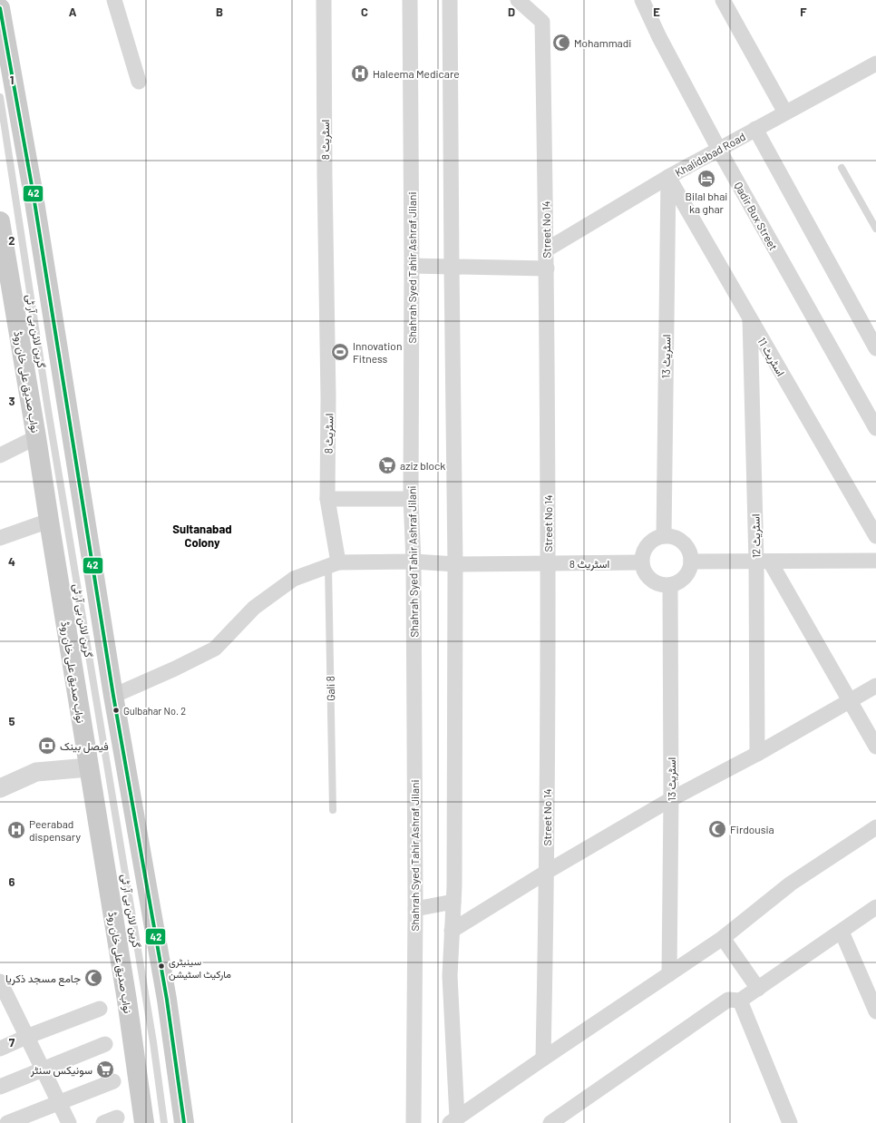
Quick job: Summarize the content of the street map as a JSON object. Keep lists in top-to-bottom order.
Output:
{
  "streets": {
    "main road": ["نواب صدیق علی خان روڈ"],
    "street": [
      "اسٹریٹ 8",
      "Khalidabad Road",
      "Qadir Bux Street",
      "Street No 14",
      "Shahrah Syed Tahir Ashraf Jilani",
      "اسٹریٹ 13",
      "اسٹریٹ 11",
      "اسٹریٹ 12"
    ],
    "lane": ["گرین لائن بی آر ٹی", "Gali 8"]
  },
  "crossings": [
    ["اسٹریٹ 8", "Street No 14"],
    ["اسٹریٹ 8", "Shahrah Syed Tahir Ashraf Jilani"],
    ["اسٹریٹ 8", "اسٹریٹ 13"],
    ["اسٹریٹ 8", "Gali 8"],
    ["Khalidabad Road", "Qadir Bux Street"],
    ["Khalidabad Road", "Street No 14"],
    ["Khalidabad Road", "اسٹریٹ 13"],
    ["Khalidabad Road", "اسٹریٹ 11"],
    ["اسٹریٹ 13", "اسٹریٹ 11"],
    ["اسٹریٹ 11", "اسٹریٹ 12"]
  ],
  "districts": ["Sultanabad Colony"],
  "places": {
    "mosque": ["Mohammadi", "Firdousia", "جامع مسجد ذکریا"],
    "hospital": ["Haleema Medicare", "Peerabad dispensary"],
    "hotel": ["Bilal bhai ka ghar"],
    "sports": ["Innovation Fitness"],
    "supermarket": ["aziz block", "سونیکس سنٹر"],
    "other": ["Gulbahar No. 2", "سینیٹری مارکیٹ اسٹیشن"],
    "bank": ["فیصل بینک"]
  },
  "lines": ["transit line 42"],
  "grid": {
    "columns": [
      "A",
      "B",
      "C",
      "D",
      "E",
      "F"
    ],
    "rows": [
      "1",
      "2",
      "3",
      "4",
      "5",
      "6",
      "7"
    ]
  }
}
